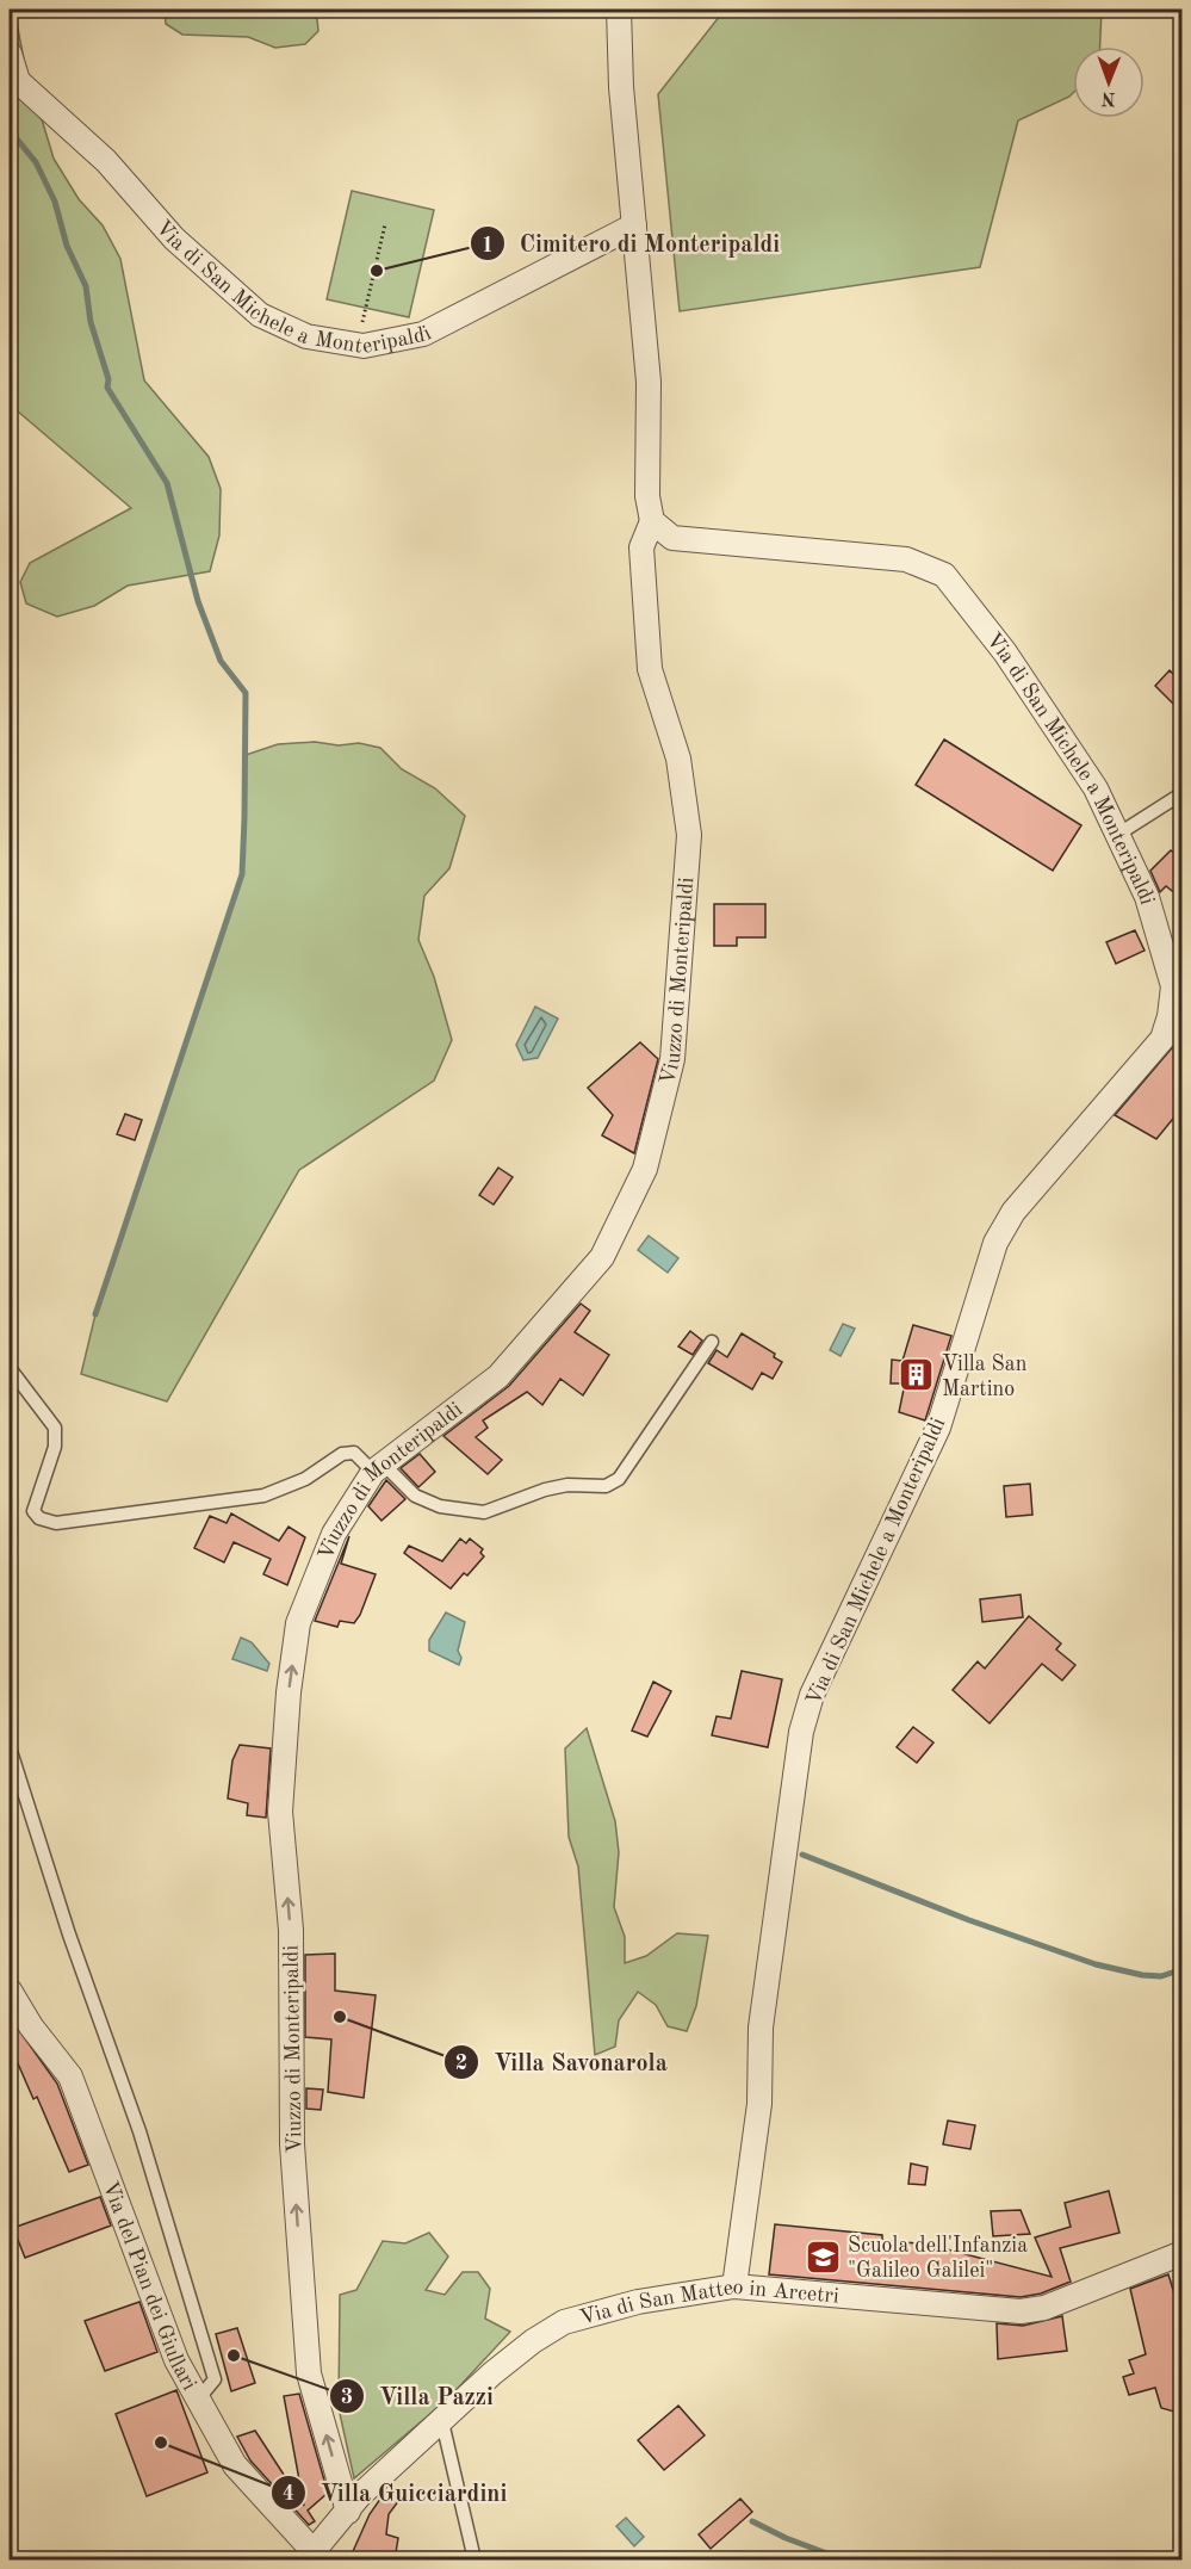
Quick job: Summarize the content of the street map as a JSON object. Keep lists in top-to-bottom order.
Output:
{
  "streets": {
    "street": [
      "Via di San Michele a Monteripaldi",
      "Viuzzo di Monteripaldi",
      "Via del Pian dei Giullari",
      "Via di San Matteo in Arcetri"
    ]
  },
  "crossings": [
    ["Via di San Michele a Monteripaldi", "Viuzzo di Monteripaldi"],
    ["Via di San Michele a Monteripaldi", "Via di San Matteo in Arcetri"],
    ["Viuzzo di Monteripaldi", "Via di San Matteo in Arcetri"],
    ["Via del Pian dei Giullari", "Via di San Matteo in Arcetri"]
  ],
  "one_way": ["Viuzzo di Monteripaldi"],
  "places": {
    "other": [
      "Cimitero di Monteripaldi",
      "Villa Savonarola",
      "Villa Pazzi",
      "Villa Guicciardini"
    ],
    "building": ["Villa San Martino"],
    "school or university": ["Scuola dell'Infanzia \"Galileo Galilei\""]
  },
  "north": "bottom"
}
